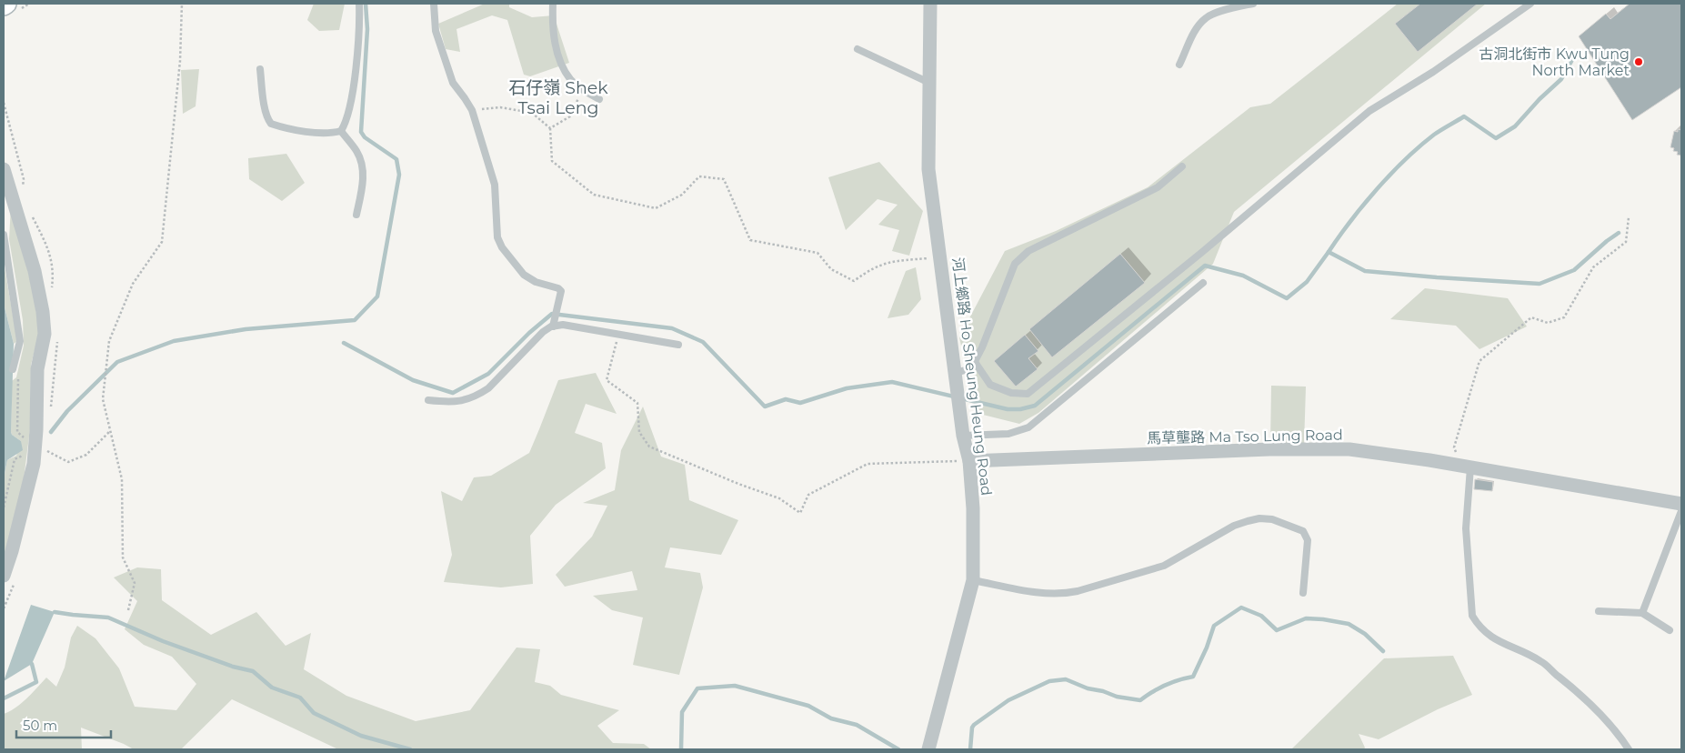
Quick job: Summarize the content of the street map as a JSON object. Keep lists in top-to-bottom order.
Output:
{
  "streets": {
    "street": ["河上鄉路 Ho Sheung Heung Road", "馬草壟路 Ma Tso Lung Road"]
  },
  "crossings": [
    ["河上鄉路 Ho Sheung Heung Road", "馬草壟路 Ma Tso Lung Road"]
  ],
  "districts": ["石仔嶺 Shek Tsai Leng"],
  "places": ["古洞北街市 Kwu Tung North Market"],
  "scale_bar": "50 m"
}
